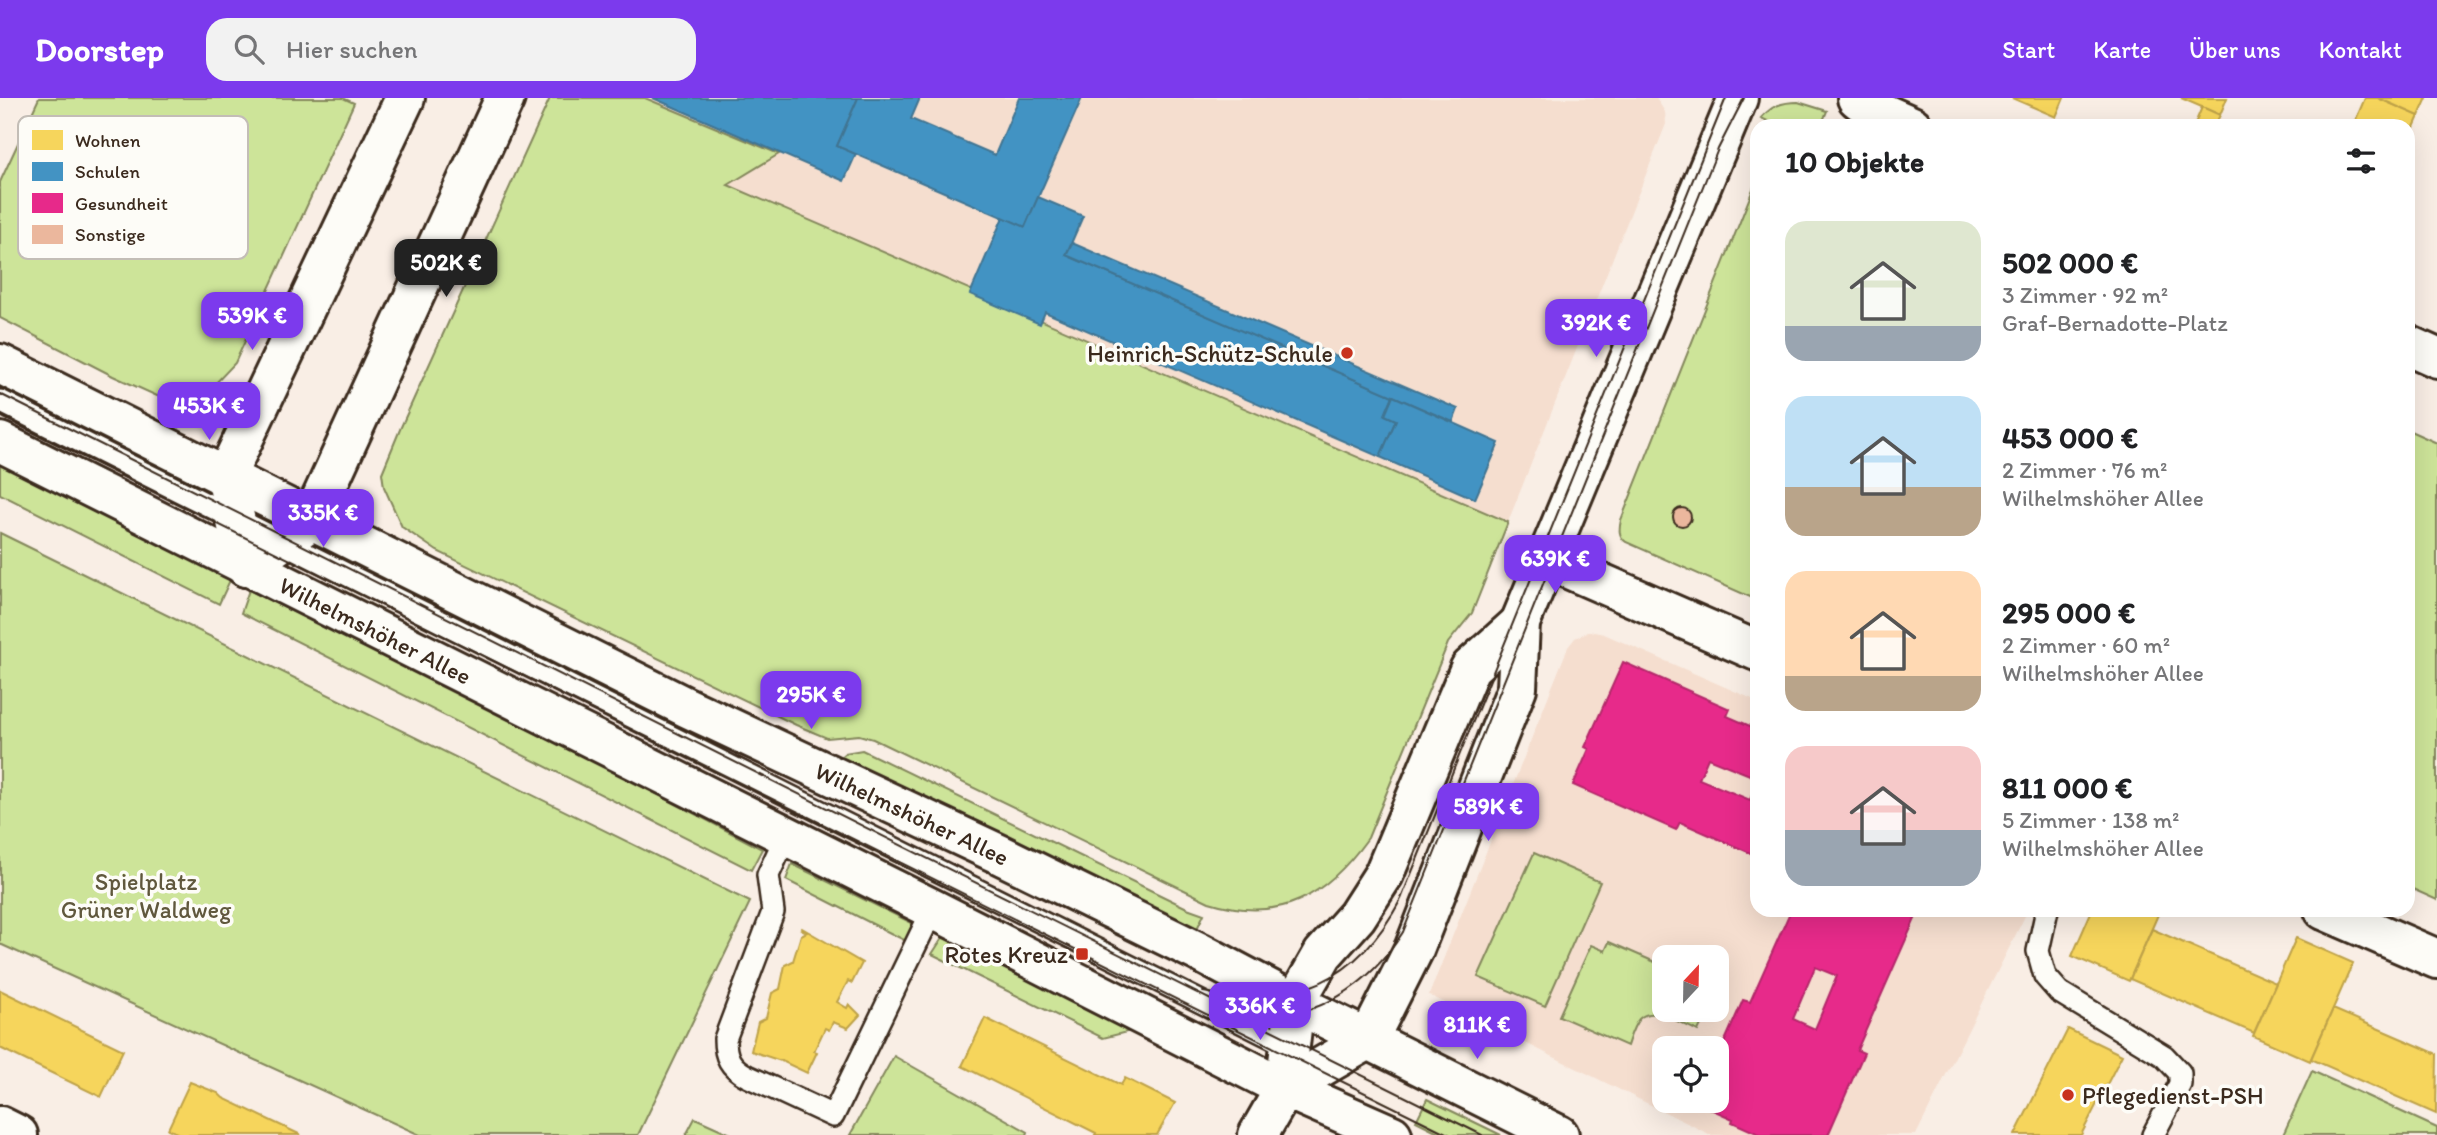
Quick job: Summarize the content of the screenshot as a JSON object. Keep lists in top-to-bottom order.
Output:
{
  "streets": {
    "main road": ["Wilhelmshöher Allee"]
  },
  "parks": ["Spielplatz Grüner Waldweg"],
  "places": {
    "other": ["Heinrich-Schütz-Schule", "Pflegedienst-PSH"],
    "transit": ["Rotes Kreuz"]
  },
  "legend": [
    "Wohnen",
    "Schulen",
    "Gesundheit",
    "Sonstige"
  ],
  "north": "top",
  "page": {
    "header": "Doorstep",
    "search": "Hier suchen",
    "nav": [
      "Start",
      "Karte",
      "Über uns",
      "Kontakt"
    ],
    "heading": "10 Objekte",
    "list": [
      {
        "name": "502 000 €",
        "note": "3 Zimmer · 92 m² · Graf-Bernadotte-Platz"
      },
      {
        "name": "453 000 €",
        "note": "2 Zimmer · 76 m² · Wilhelmshöher Allee"
      },
      {
        "name": "295 000 €",
        "note": "2 Zimmer · 60 m² · Wilhelmshöher Allee"
      },
      {
        "name": "811 000 €",
        "note": "5 Zimmer · 138 m² · Wilhelmshöher Allee"
      }
    ],
    "price": [
      "502K €",
      "539K €",
      "392K €",
      "453K €",
      "335K €",
      "639K €",
      "295K €",
      "589K €",
      "336K €",
      "811K €"
    ]
  }
}
